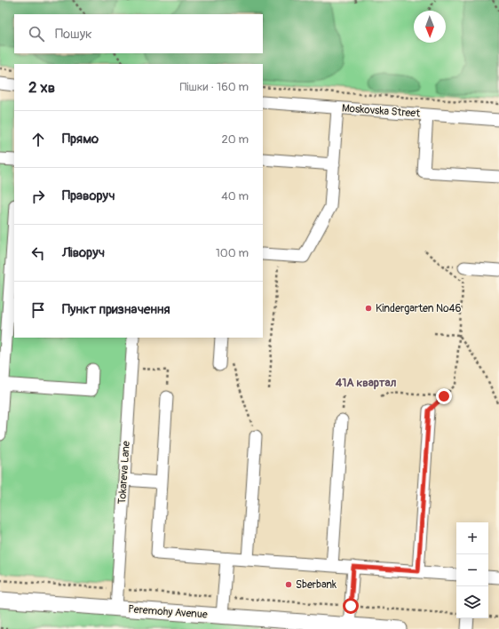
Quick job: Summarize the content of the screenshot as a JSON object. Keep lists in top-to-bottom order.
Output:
{
  "streets": {
    "main road": ["Peremohy Avenue"],
    "street": ["Moskovska Street", "Tokareva Lane"]
  },
  "crossings": [
    ["Tokareva Lane", "Peremohy Avenue"]
  ],
  "districts": ["41А квартал"],
  "places": ["Kindergarten №46", "Sberbank"],
  "north": "bottom",
  "page": {
    "search": "Пошук",
    "heading": ["2 хв", "Пішки · 160 m"],
    "list": [
      ["Прямо", "20 m"],
      ["Праворуч", "40 m"],
      ["Ліворуч", "100 m"],
      "Пункт призначення"
    ],
    "map_buttons": ["+", "−"]
  }
}
